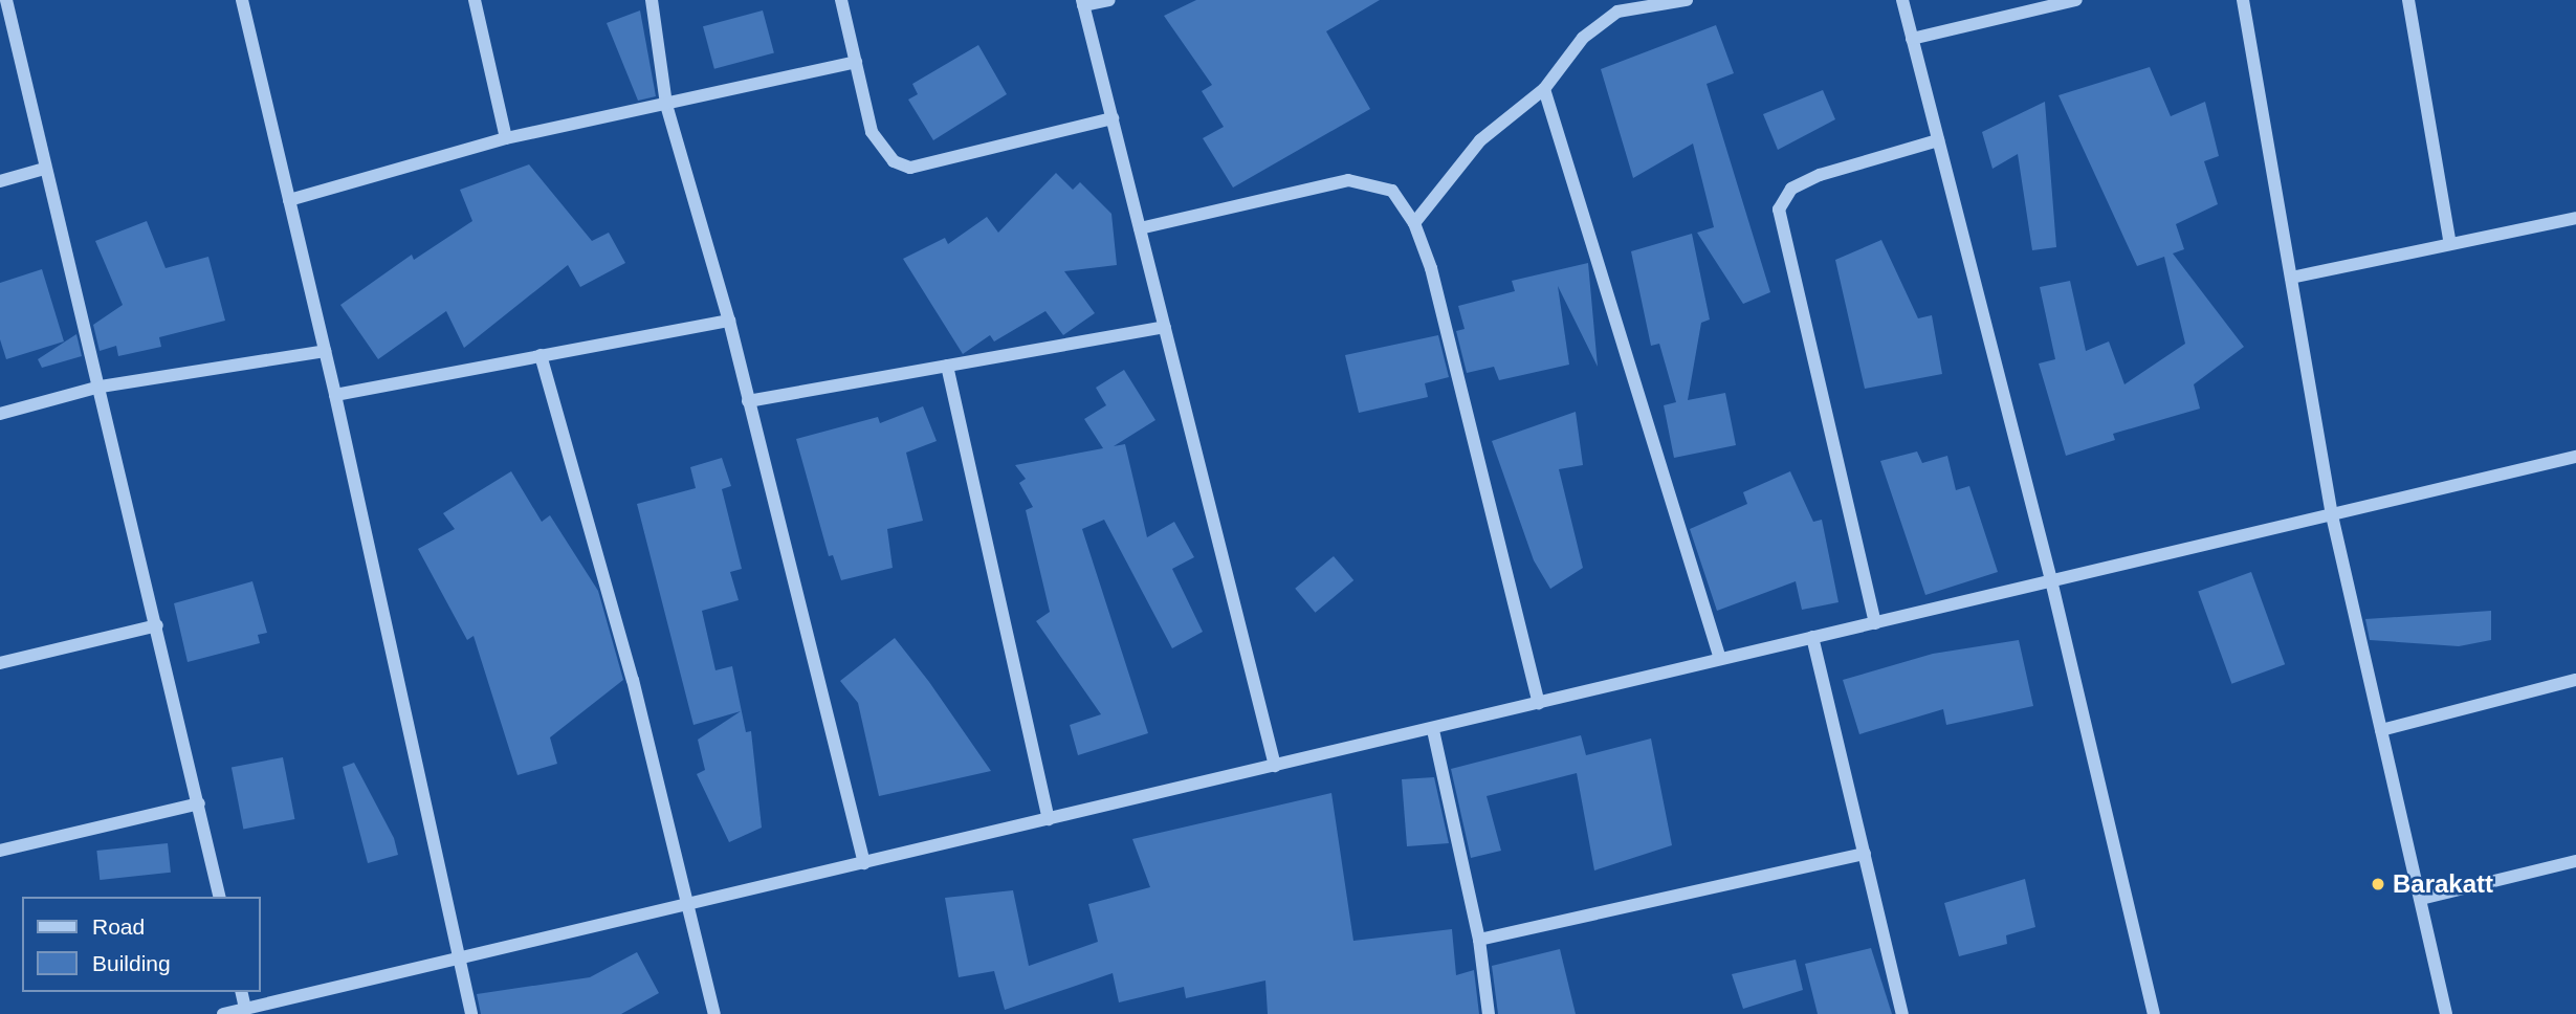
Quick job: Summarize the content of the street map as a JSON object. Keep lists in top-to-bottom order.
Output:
{
  "places": ["Barakatt"],
  "legend": ["Road", "Building"]
}
